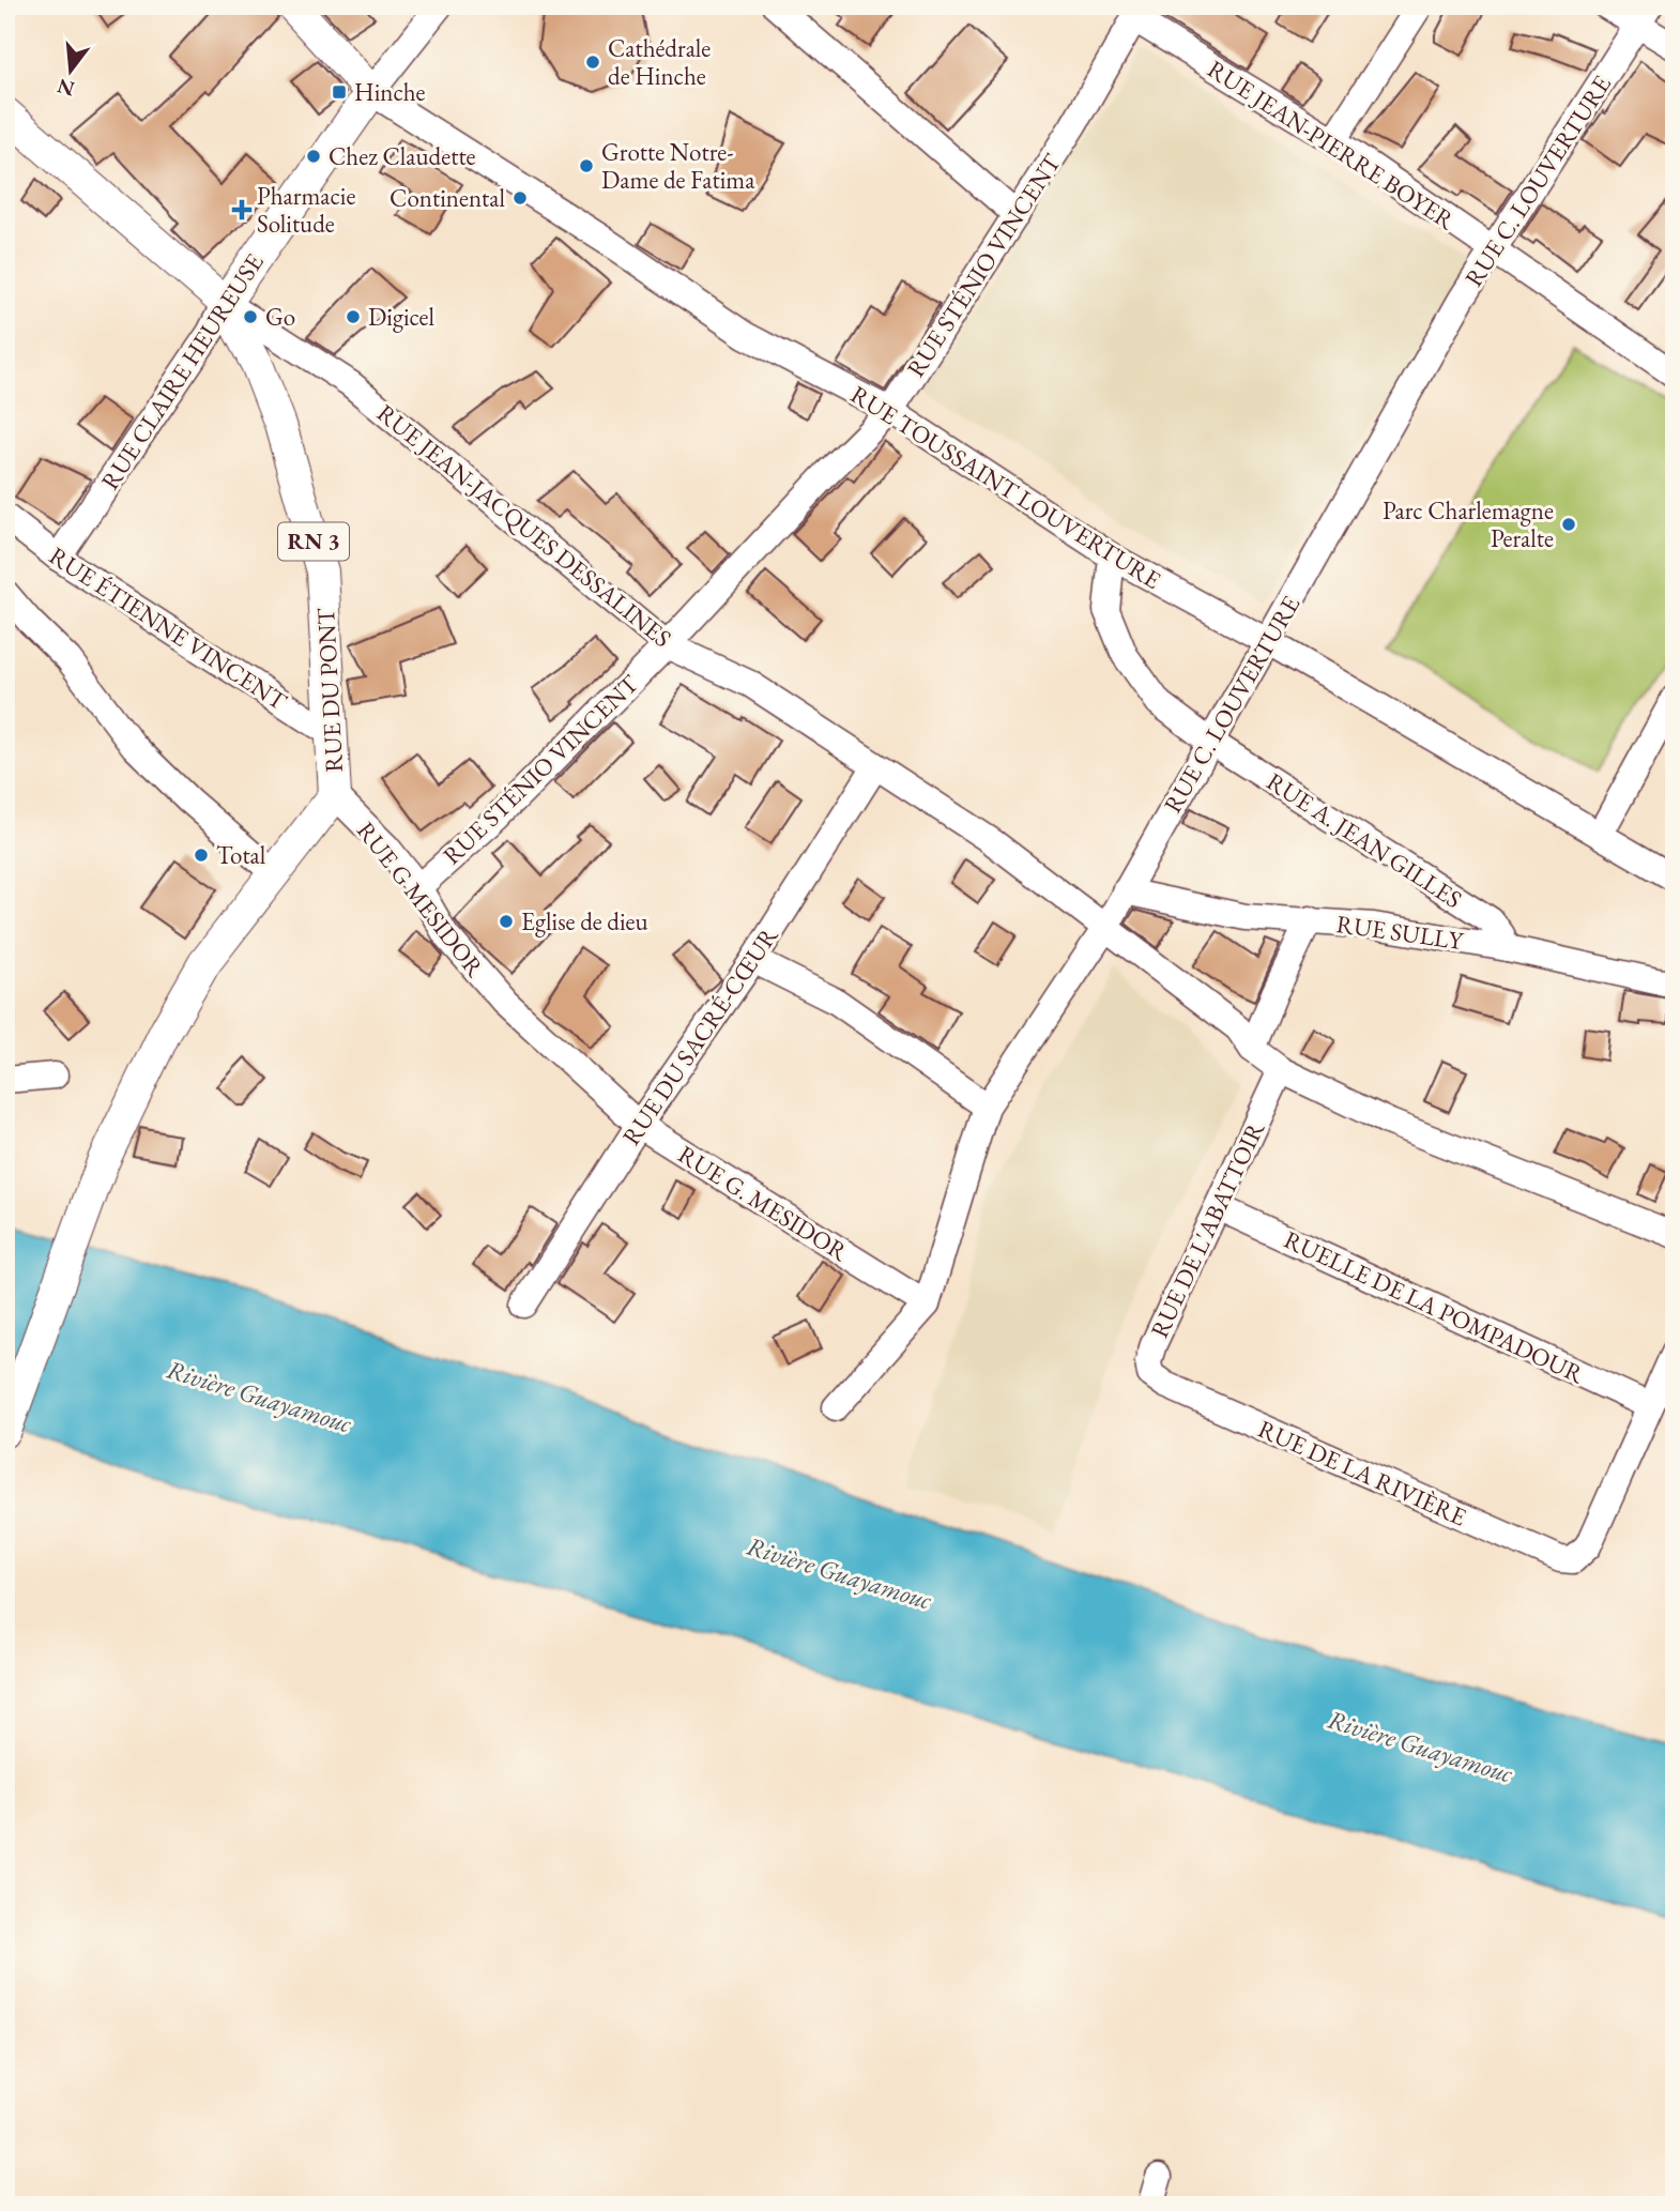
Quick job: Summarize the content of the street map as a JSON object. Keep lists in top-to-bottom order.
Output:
{
  "streets": {
    "main road": [
      "RUE CLAIRE HEUREUSE",
      "RUE TOUSSAINT LOUVERTURE",
      "RUE JEAN-JACQUES DESSALINES",
      "RN 3",
      "RUE DU PONT"
    ],
    "street": [
      "RUE JEAN-PIERRE BOYER",
      "RUE C. LOUVERTURE",
      "RUE STÉNIO VINCENT",
      "RUE ÉTIENNE VINCENT",
      "RUE A. JEAN GILLES",
      "RUE G MESIDOR",
      "RUE SULLY",
      "RUE DU SACRÉ-CŒUR",
      "RUE G. MESIDOR",
      "RUE DE L'ABATTOIR",
      "RUELLE DE LA POMPADOUR",
      "RUE DE LA RIVIÈRE"
    ]
  },
  "crossings": [
    ["RUE JEAN-PIERRE BOYER", "RUE C. LOUVERTURE"],
    ["RUE JEAN-PIERRE BOYER", "RUE STÉNIO VINCENT"],
    ["RUE C. LOUVERTURE", "RUE TOUSSAINT LOUVERTURE"],
    ["RUE C. LOUVERTURE", "RUE JEAN-JACQUES DESSALINES"],
    ["RUE C. LOUVERTURE", "RUE A. JEAN GILLES"],
    ["RUE C. LOUVERTURE", "RUE SULLY"],
    ["RUE C. LOUVERTURE", "RUE G. MESIDOR"],
    ["RUE STÉNIO VINCENT", "RUE TOUSSAINT LOUVERTURE"],
    ["RUE STÉNIO VINCENT", "RUE JEAN-JACQUES DESSALINES"],
    ["RUE STÉNIO VINCENT", "RUE G MESIDOR"],
    ["RUE CLAIRE HEUREUSE", "RUE TOUSSAINT LOUVERTURE"],
    ["RUE CLAIRE HEUREUSE", "RUE JEAN-JACQUES DESSALINES"],
    ["RUE CLAIRE HEUREUSE", "RUE ÉTIENNE VINCENT"],
    ["RUE CLAIRE HEUREUSE", "RUE DU PONT"],
    ["RUE TOUSSAINT LOUVERTURE", "RUE A. JEAN GILLES"],
    ["RUE JEAN-JACQUES DESSALINES", "RUE DU PONT"],
    ["RUE JEAN-JACQUES DESSALINES", "RUE DU SACRÉ-CŒUR"],
    ["RUE JEAN-JACQUES DESSALINES", "RUE DE L'ABATTOIR"],
    ["RUE ÉTIENNE VINCENT", "RUE DU PONT"],
    ["RUE DU PONT", "RUE G MESIDOR"],
    ["RUE A. JEAN GILLES", "RUE SULLY"],
    ["RUE G MESIDOR", "RUE G. MESIDOR"],
    ["RUE DU SACRÉ-CŒUR", "RUE G. MESIDOR"],
    ["RUE DE L'ABATTOIR", "RUELLE DE LA POMPADOUR"],
    ["RUE DE L'ABATTOIR", "RUE DE LA RIVIÈRE"],
    ["RUELLE DE LA POMPADOUR", "RUE DE LA RIVIÈRE"]
  ],
  "water": ["Rivière Guayamouc"],
  "places": {
    "other": [
      "Cathédrale de Hinche",
      "Chez Claudette",
      "Grotte Notre- Dame de Fatima",
      "Continental",
      "Go",
      "Digicel",
      "Parc Charlemagne Peralte",
      "Total",
      "Eglise de dieu"
    ],
    "transit": ["Hinche"],
    "health": ["Pharmacie Solitude"]
  },
  "north": "bottom"
}
